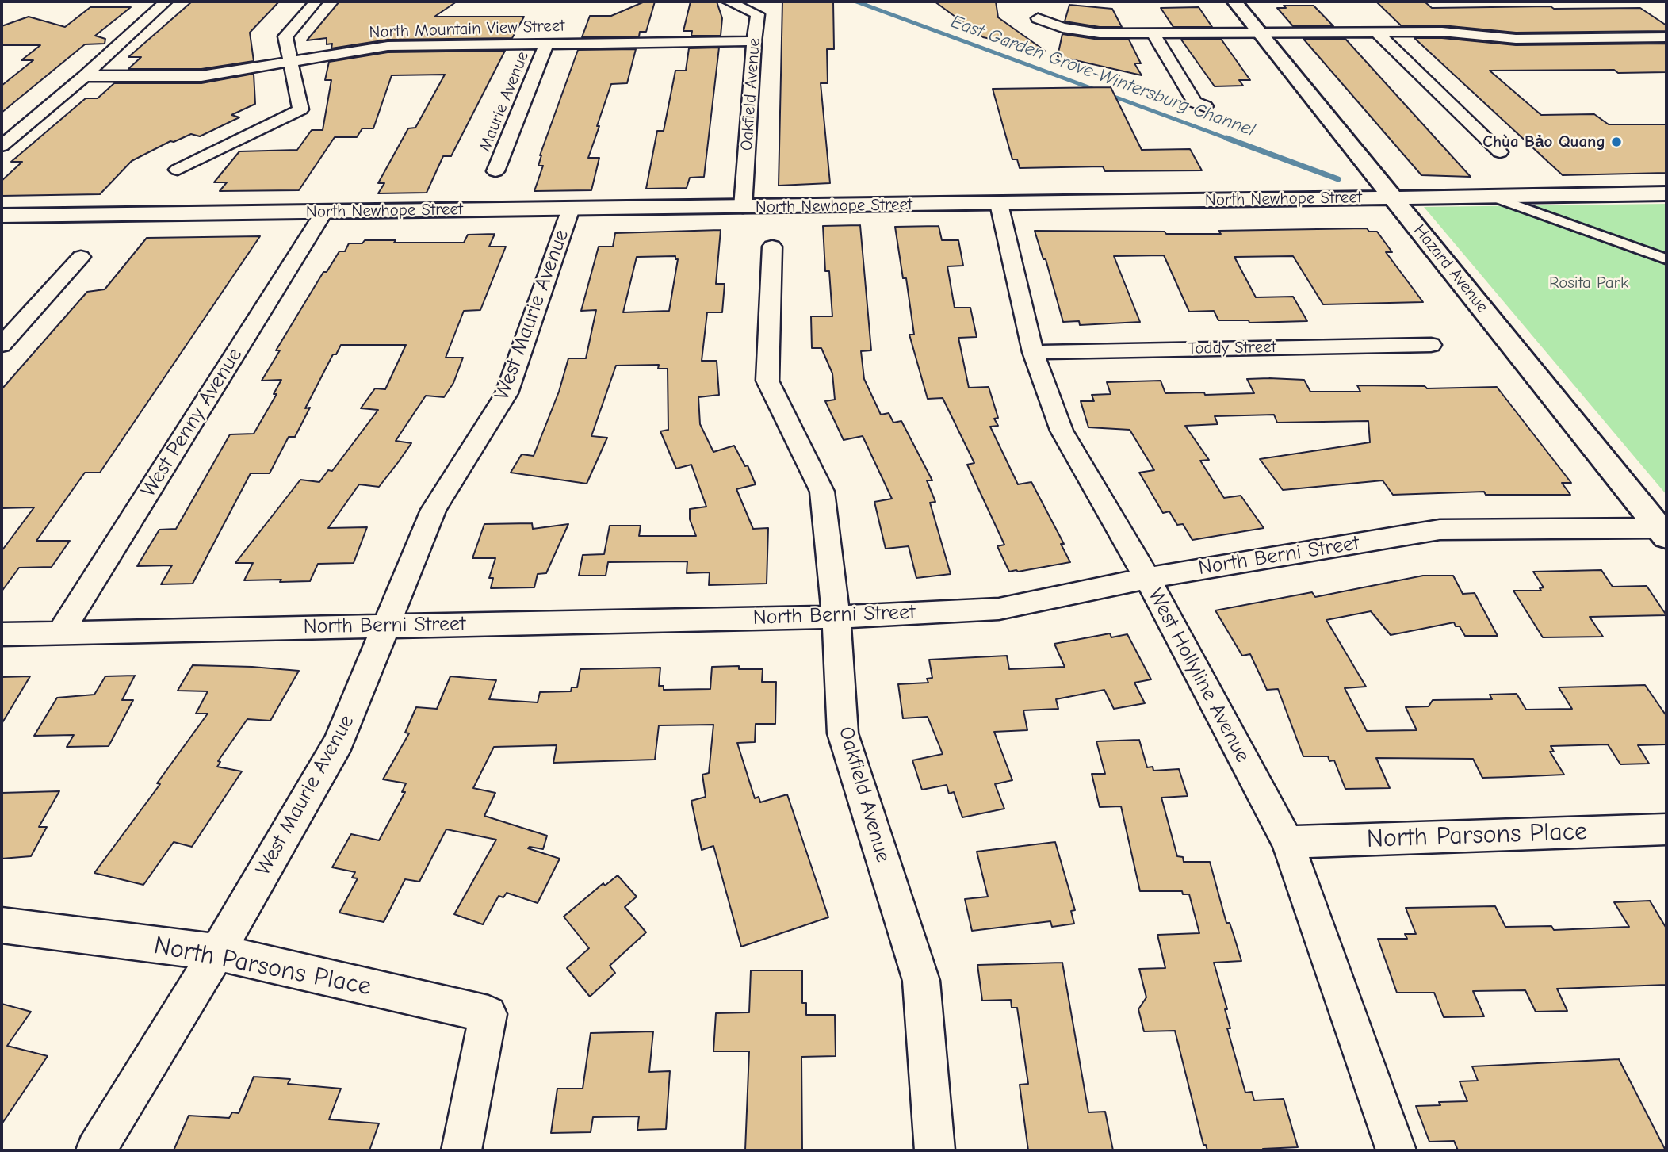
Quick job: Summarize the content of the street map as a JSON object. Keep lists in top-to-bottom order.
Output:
{
  "streets": {
    "street": [
      "North Mountain View Street",
      "Oakfield Avenue",
      "Maurie Avenue",
      "North Newhope Street",
      "Hazard Avenue",
      "West Maurie Avenue",
      "Toddy Street",
      "West Penny Avenue",
      "North Berni Street",
      "West Hollyline Avenue",
      "North Parsons Place"
    ]
  },
  "crossings": [
    ["North Mountain View Street", "Oakfield Avenue"],
    ["North Mountain View Street", "Maurie Avenue"],
    ["Oakfield Avenue", "North Newhope Street"],
    ["Oakfield Avenue", "North Berni Street"],
    ["North Newhope Street", "Hazard Avenue"],
    ["North Newhope Street", "West Maurie Avenue"],
    ["North Newhope Street", "West Penny Avenue"],
    ["North Newhope Street", "West Hollyline Avenue"],
    ["Hazard Avenue", "North Berni Street"],
    ["West Maurie Avenue", "North Berni Street"],
    ["West Maurie Avenue", "North Parsons Place"],
    ["Toddy Street", "West Hollyline Avenue"],
    ["West Penny Avenue", "North Berni Street"],
    ["North Berni Street", "West Hollyline Avenue"],
    ["West Hollyline Avenue", "North Parsons Place"]
  ],
  "water": ["East Garden Grove-Wintersburg Channel"],
  "parks": ["Rosita Park"],
  "places": ["Chùa Bảo Quang"]
}
